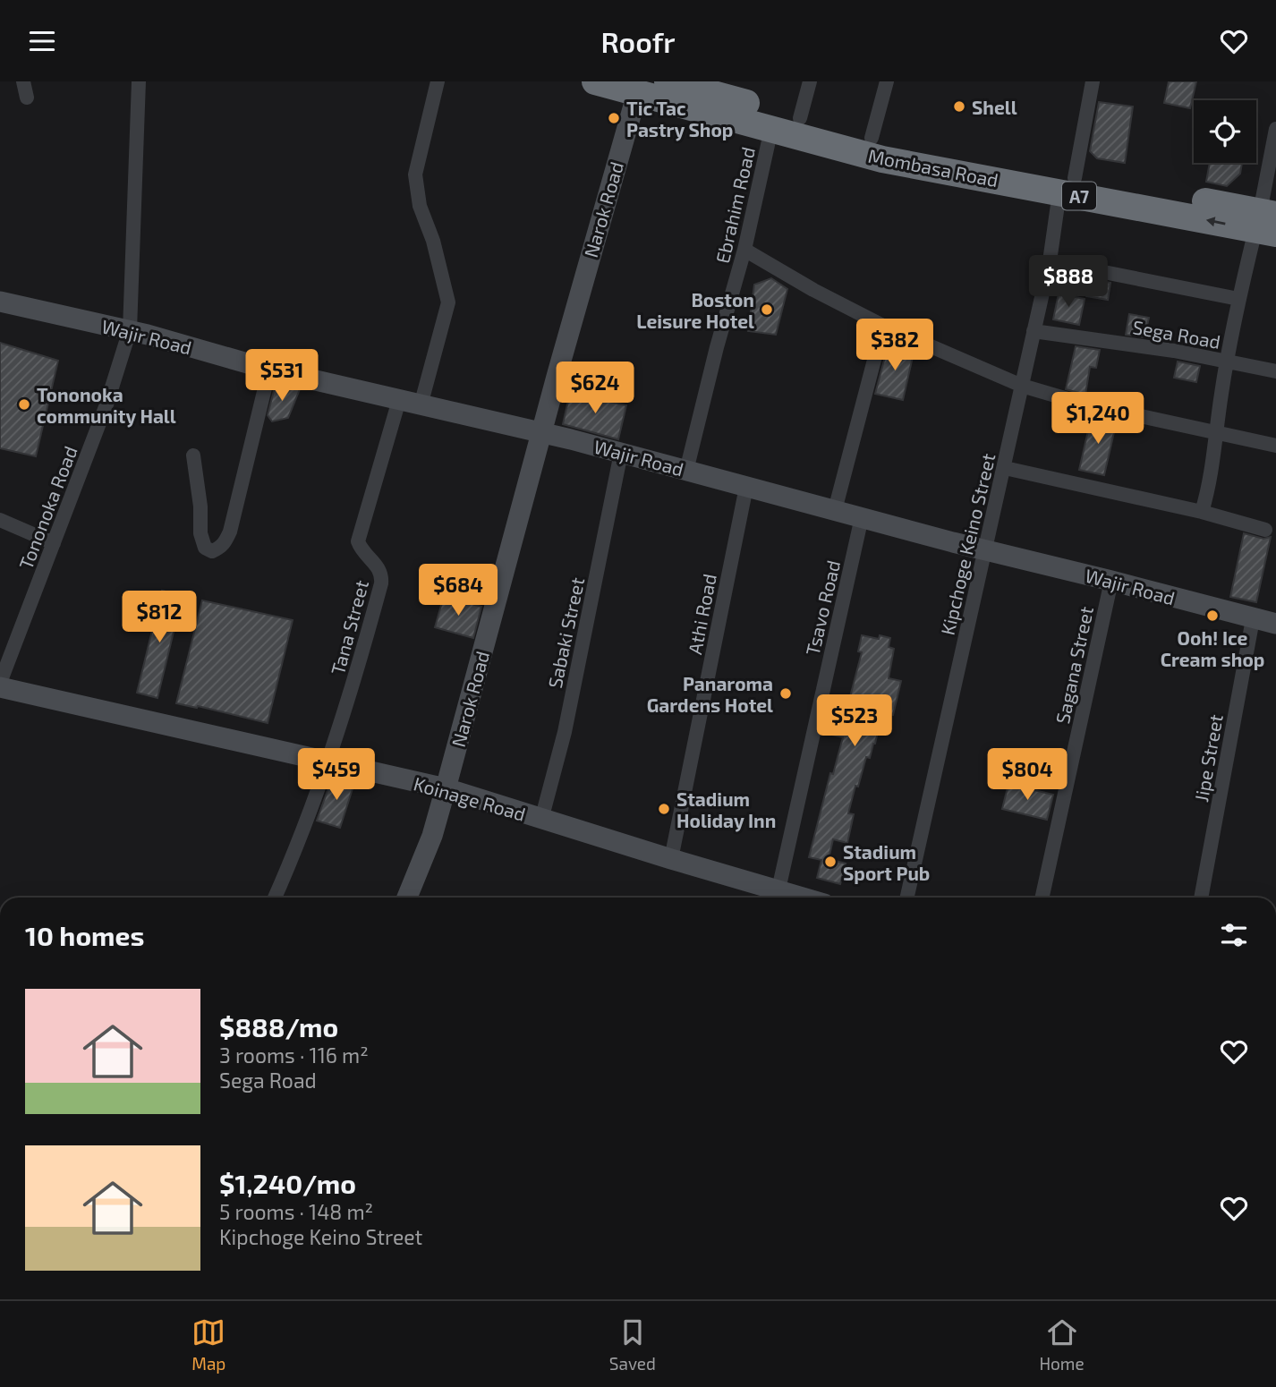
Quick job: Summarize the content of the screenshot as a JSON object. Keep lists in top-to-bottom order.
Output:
{
  "streets": {
    "highway": ["Mombasa Road", "A7"],
    "street": [
      "Ebrahim Road",
      "Narok Road",
      "Sega Road",
      "Wajir Road",
      "Tononoka Road",
      "Kipchoge Keino Street",
      "Tsavo Road",
      "Athi Road",
      "Tana Street",
      "Sabaki Street",
      "Sagana Street",
      "Jipe Street",
      "Koinage Road"
    ]
  },
  "crossings": [
    ["Mombasa Road", "Ebrahim Road"],
    ["Mombasa Road", "Narok Road"],
    ["Mombasa Road", "Kipchoge Keino Street"],
    ["Ebrahim Road", "Wajir Road"],
    ["Narok Road", "Wajir Road"],
    ["Narok Road", "Koinage Road"],
    ["Sega Road", "Kipchoge Keino Street"],
    ["Wajir Road", "Tononoka Road"],
    ["Wajir Road", "Kipchoge Keino Street"],
    ["Wajir Road", "Tsavo Road"],
    ["Wajir Road", "Athi Road"],
    ["Wajir Road", "Tana Street"],
    ["Wajir Road", "Sabaki Street"],
    ["Wajir Road", "Sagana Street"],
    ["Wajir Road", "Jipe Street"],
    ["Tononoka Road", "Koinage Road"],
    ["Tsavo Road", "Koinage Road"],
    ["Athi Road", "Koinage Road"],
    ["Tana Street", "Koinage Road"],
    ["Sabaki Street", "Koinage Road"]
  ],
  "places": [
    "Shell",
    "Tic Tac Pastry Shop",
    "Boston Leisure Hotel",
    "Tononoka community Hall",
    "Ooh! Ice Cream shop",
    "Panaroma Gardens Hotel",
    "Stadium Holiday Inn",
    "Stadium Sport Pub"
  ],
  "page": {
    "header": "Roofr",
    "price": [
      "$888",
      "$382",
      "$531",
      "$624",
      "$1,240",
      "$684",
      "$812",
      "$523",
      "$459",
      "$804"
    ],
    "heading": "10 homes",
    "list": [
      {
        "name": "$888/mo",
        "note": "3 rooms · 116 m² · Sega Road"
      },
      {
        "name": "$1,240/mo",
        "note": "5 rooms · 148 m² · Kipchoge Keino Street"
      }
    ],
    "tabs": ["Map", "Saved", "Home"]
  }
}
